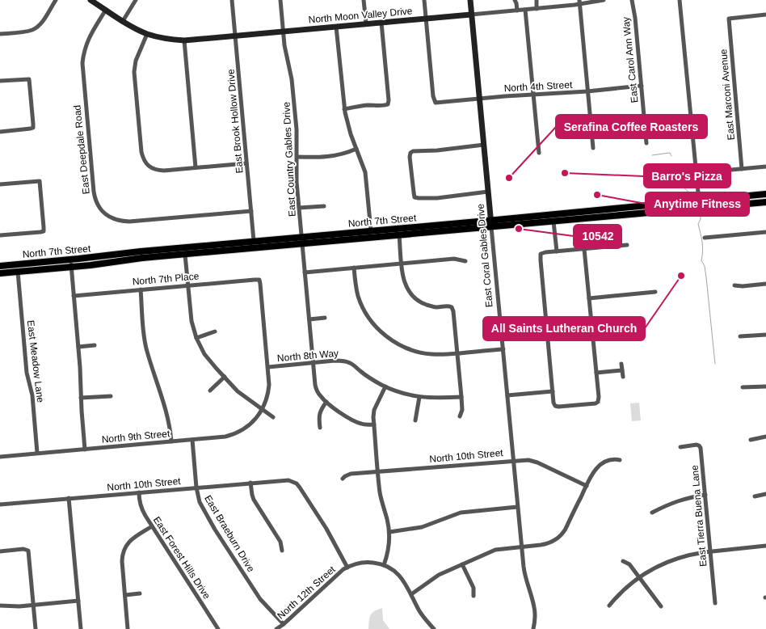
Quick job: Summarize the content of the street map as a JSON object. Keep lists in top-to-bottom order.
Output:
{
  "streets": {
    "main road": ["North 7th Street"],
    "street": [
      "North Moon Valley Drive",
      "East Carol Ann Way",
      "North 4th Street",
      "East Marconi Avenue",
      "East Brook Hollow Drive",
      "East Deepdale Road",
      "East Country Gables Drive",
      "East Coral Gables Drive",
      "North 7th Place",
      "North 8th Way",
      "East Meadow Lane",
      "North 9th Street",
      "North 10th Street",
      "East Tierra Buena Lane",
      "East Braeburn Drive",
      "East Forest Hills Drive",
      "North 12th Street"
    ]
  },
  "crossings": [
    ["North Moon Valley Drive", "North 4th Street"],
    ["North Moon Valley Drive", "East Brook Hollow Drive"],
    ["North Moon Valley Drive", "East Deepdale Road"],
    ["North Moon Valley Drive", "East Country Gables Drive"],
    ["North Moon Valley Drive", "East Coral Gables Drive"],
    ["East Carol Ann Way", "North 4th Street"],
    ["North 4th Street", "East Coral Gables Drive"],
    ["East Brook Hollow Drive", "East Deepdale Road"],
    ["East Brook Hollow Drive", "North 7th Street"],
    ["East Country Gables Drive", "North 7th Street"],
    ["East Country Gables Drive", "North 8th Way"],
    ["North 7th Street", "East Coral Gables Drive"],
    ["North 7th Street", "East Meadow Lane"],
    ["East Coral Gables Drive", "North 10th Street"],
    ["North 7th Place", "North 8th Way"],
    ["East Meadow Lane", "North 9th Street"],
    ["North 9th Street", "East Braeburn Drive"],
    ["North 10th Street", "East Braeburn Drive"],
    ["North 10th Street", "East Forest Hills Drive"],
    ["North 10th Street", "North 12th Street"],
    ["East Braeburn Drive", "North 12th Street"]
  ],
  "places": [
    "Barro's Pizza",
    "Serafina Coffee Roasters",
    "Anytime Fitness",
    "10542",
    "All Saints Lutheran Church"
  ]
}
